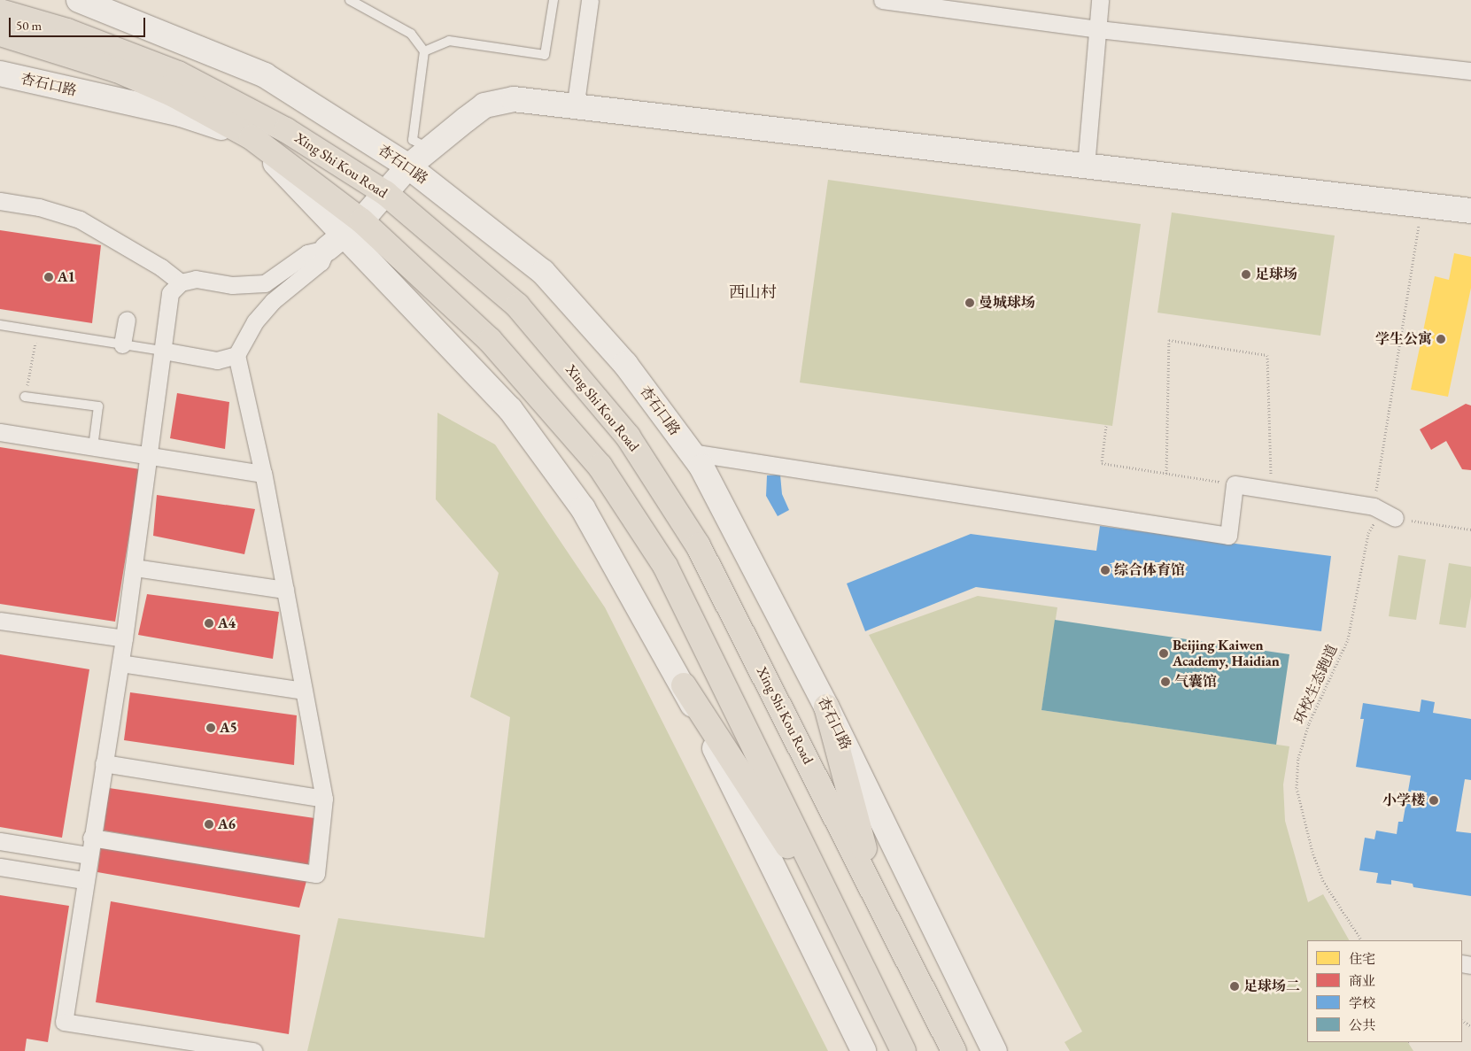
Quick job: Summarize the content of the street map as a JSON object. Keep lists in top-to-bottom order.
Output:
{
  "streets": {
    "main road": ["Xing Shi Kou Road"],
    "street": ["杏石口路"],
    "path": ["环校生态跑道"]
  },
  "crossings": [
    ["杏石口路", "Xing Shi Kou Road"]
  ],
  "districts": ["西山村"],
  "places": [
    "足球场",
    "A1",
    "曼城球场",
    "学生公寓",
    "综合体育馆",
    "A4",
    "Beijing Kaiwen Academy, Haidian",
    "气囊馆",
    "A5",
    "小学楼",
    "A6",
    "足球场二"
  ],
  "legend": [
    "住宅",
    "商业",
    "学校",
    "公共"
  ],
  "scale_bar": "50 m"
}
